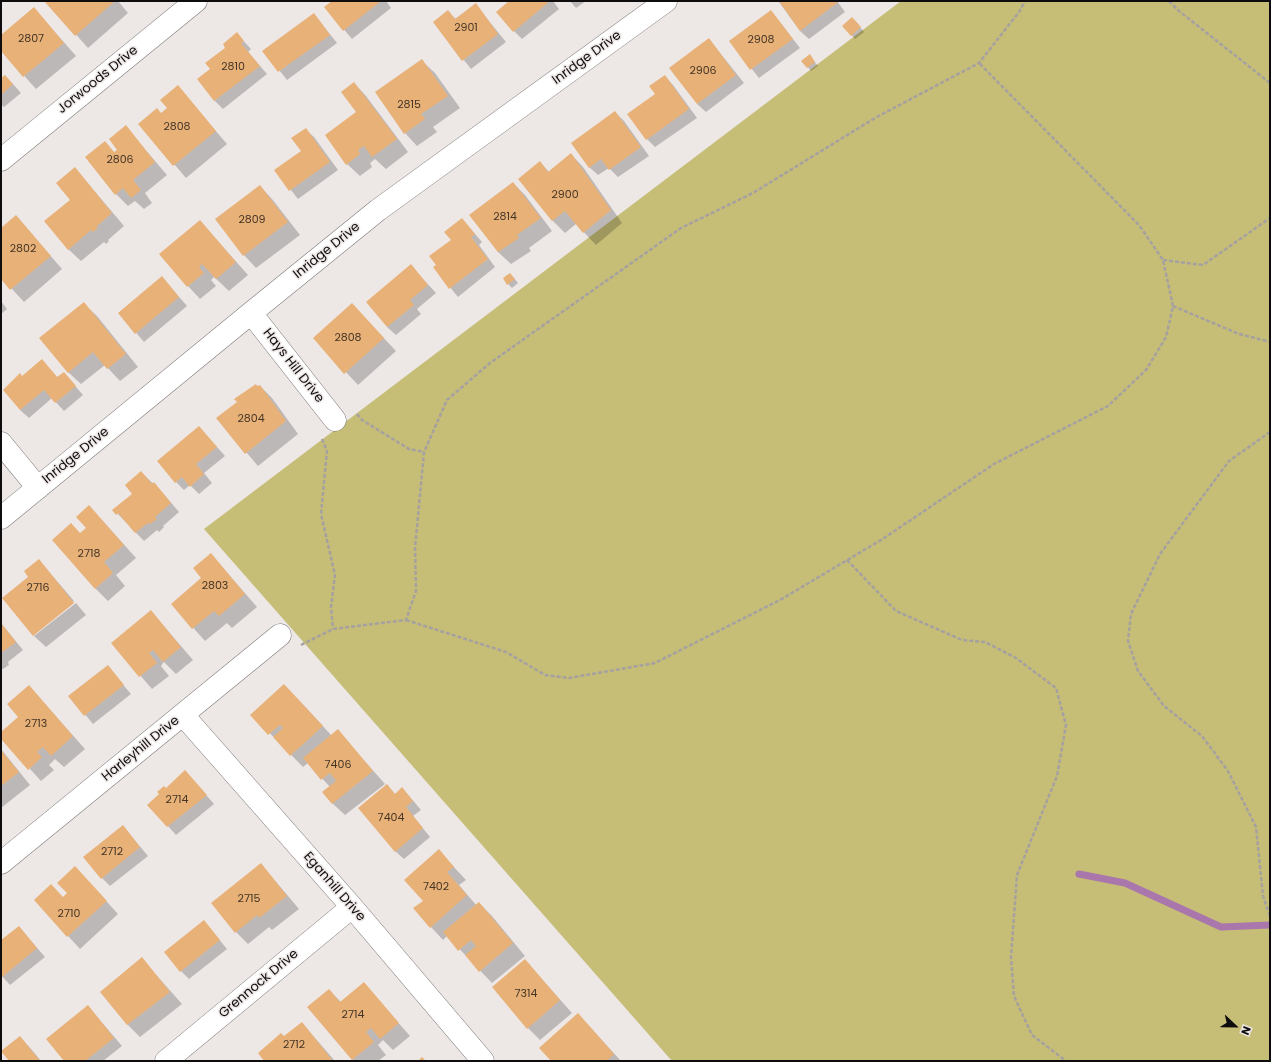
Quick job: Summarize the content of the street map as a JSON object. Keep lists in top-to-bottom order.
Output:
{
  "streets": {
    "street": [
      "Inridge Drive",
      "Jorwoods Drive",
      "Hays Hill Drive",
      "Harleyhill Drive",
      "Eganhill Drive",
      "Grennock Drive"
    ]
  },
  "crossings": [
    ["Inridge Drive", "Hays Hill Drive"],
    ["Harleyhill Drive", "Eganhill Drive"],
    ["Eganhill Drive", "Grennock Drive"]
  ],
  "house_numbers": [
    "2901",
    "2807",
    "2908",
    "2810",
    "2906",
    "2815",
    "2808",
    "2806",
    "2900",
    "2814",
    "2809",
    "2802",
    "2808",
    "2804",
    "2718",
    "2803",
    "2716",
    "2713",
    "7406",
    "2714",
    "7404",
    "2712",
    "7402",
    "2715",
    "2710",
    "7314",
    "2714",
    "2712"
  ],
  "north": "right"
}
